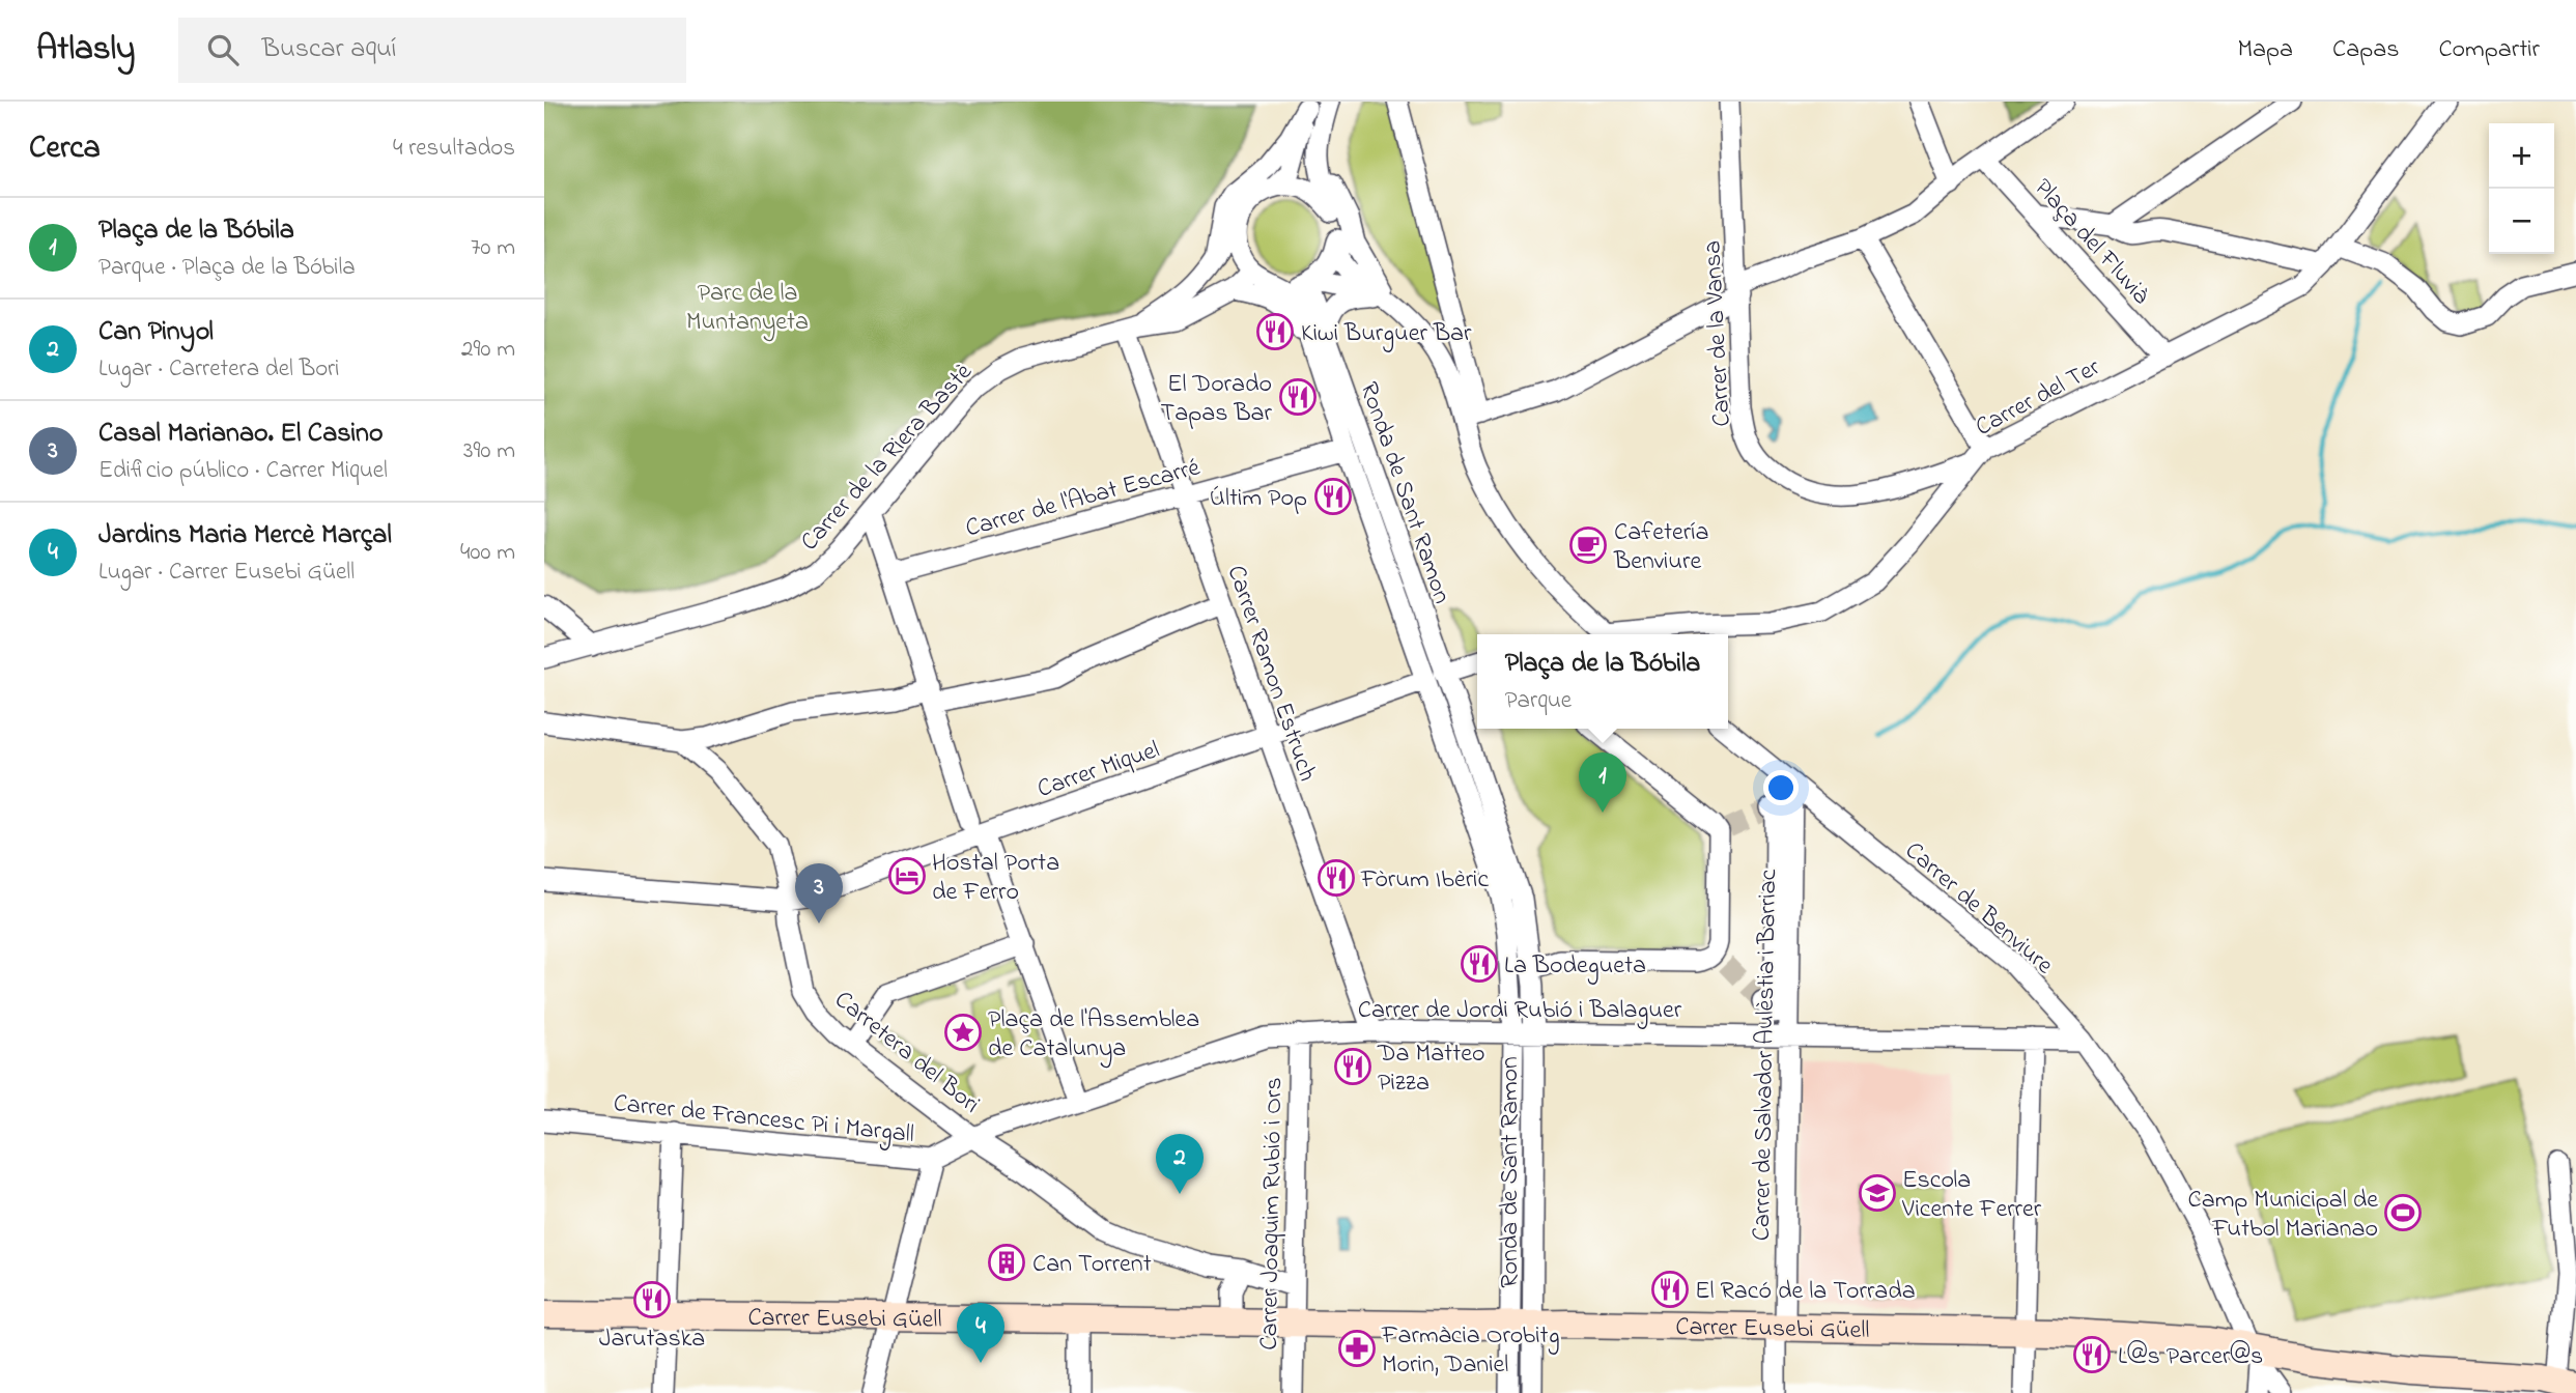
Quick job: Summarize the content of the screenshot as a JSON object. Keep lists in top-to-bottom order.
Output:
{
  "streets": {
    "street": [
      "Plaça del Fluvià",
      "Carrer de la Vansa",
      "Carrer del Ter",
      "Carrer de la Riera Bastè",
      "Ronda de Sant Ramon",
      "Carrer de l'Abat Escarré",
      "Carrer Ramon Estruch",
      "Carrer Miquel",
      "Carrer de Benviure",
      "Carrer de Jordi Rubió i Balaguer",
      "Carretera del Bori",
      "Carrer de Salvador Aulèstia i Barriac",
      "Carrer de Francesc Pi i Margall",
      "Carrer Joaquim Rubió i Ors",
      "Carrer Eusebi Güell"
    ]
  },
  "crossings": [
    ["Plaça del Fluvià", "Carrer del Ter"],
    ["Carrer de la Vansa", "Carrer del Ter"],
    ["Carrer de la Riera Bastè", "Ronda de Sant Ramon"],
    ["Carrer de la Riera Bastè", "Carrer Ramon Estruch"],
    ["Ronda de Sant Ramon", "Carrer de l'Abat Escarré"],
    ["Ronda de Sant Ramon", "Carrer Miquel"],
    ["Ronda de Sant Ramon", "Carrer de Jordi Rubió i Balaguer"],
    ["Ronda de Sant Ramon", "Carrer Eusebi Güell"],
    ["Carrer de l'Abat Escarré", "Carrer Ramon Estruch"],
    ["Carrer Ramon Estruch", "Carrer Miquel"],
    ["Carrer Ramon Estruch", "Carrer de Jordi Rubió i Balaguer"],
    ["Carrer Miquel", "Carretera del Bori"],
    ["Carrer de Benviure", "Carrer de Jordi Rubió i Balaguer"],
    ["Carrer de Benviure", "Carrer de Salvador Aulèstia i Barriac"],
    ["Carrer de Benviure", "Carrer Eusebi Güell"],
    ["Carrer de Jordi Rubió i Balaguer", "Carretera del Bori"],
    ["Carrer de Jordi Rubió i Balaguer", "Carrer de Salvador Aulèstia i Barriac"],
    ["Carrer de Jordi Rubió i Balaguer", "Carrer de Francesc Pi i Margall"],
    ["Carrer de Jordi Rubió i Balaguer", "Carrer Joaquim Rubió i Ors"],
    ["Carretera del Bori", "Carrer de Francesc Pi i Margall"],
    ["Carretera del Bori", "Carrer Joaquim Rubió i Ors"],
    ["Carrer de Salvador Aulèstia i Barriac", "Carrer Eusebi Güell"],
    ["Carrer Joaquim Rubió i Ors", "Carrer Eusebi Güell"]
  ],
  "parks": ["Parc de la Muntanyeta"],
  "places": {
    "restaurant": [
      "Kiwi Burguer Bar",
      "El Dorado Tapas Bar",
      "Últim Pop",
      "Fòrum Ibèric",
      "La Bodegueta",
      "Da Matteo Pizza",
      "El Racó de la Torrada",
      "Jarutaska",
      "L@s Parcer@s"
    ],
    "cafe": ["Cafetería Benviure"],
    "hotel": ["Hostal Porta de Ferro"],
    "place": ["Plaça de l'Assemblea de Catalunya"],
    "school or university": ["Escola Vicente Ferrer"],
    "sports": ["Camp Municipal de Futbol Marianao"],
    "building": ["Can Torrent"],
    "pharmacy": ["Farmàcia Orobitg Morin, Daniel"]
  },
  "page": {
    "header": "Atlasly",
    "search": "Buscar aquí",
    "nav": ["Mapa", "Capas", "Compartir"],
    "heading": ["Cerca", "4 resultados"],
    "map_buttons": ["+", "−"],
    "list": [
      {
        "mark": "1",
        "name": "Plaça de la Bóbila",
        "note": "Parque · Plaça de la Bóbila",
        "value": "70 m"
      },
      {
        "mark": "2",
        "name": "Can Pinyol",
        "note": "Lugar · Carretera del Bori",
        "value": "290 m"
      },
      {
        "mark": "3",
        "name": "Casal Marianao. El Casino",
        "note": "Edificio público · Carrer Miquel",
        "value": "390 m"
      },
      {
        "mark": "4",
        "name": "Jardins Maria Mercè Marçal",
        "note": "Lugar · Carrer Eusebi Güell",
        "value": "400 m"
      }
    ],
    "popup": ["Plaça de la Bóbila", "Parque"],
    "pins": [
      "1",
      "3",
      "2",
      "4"
    ]
  }
}
